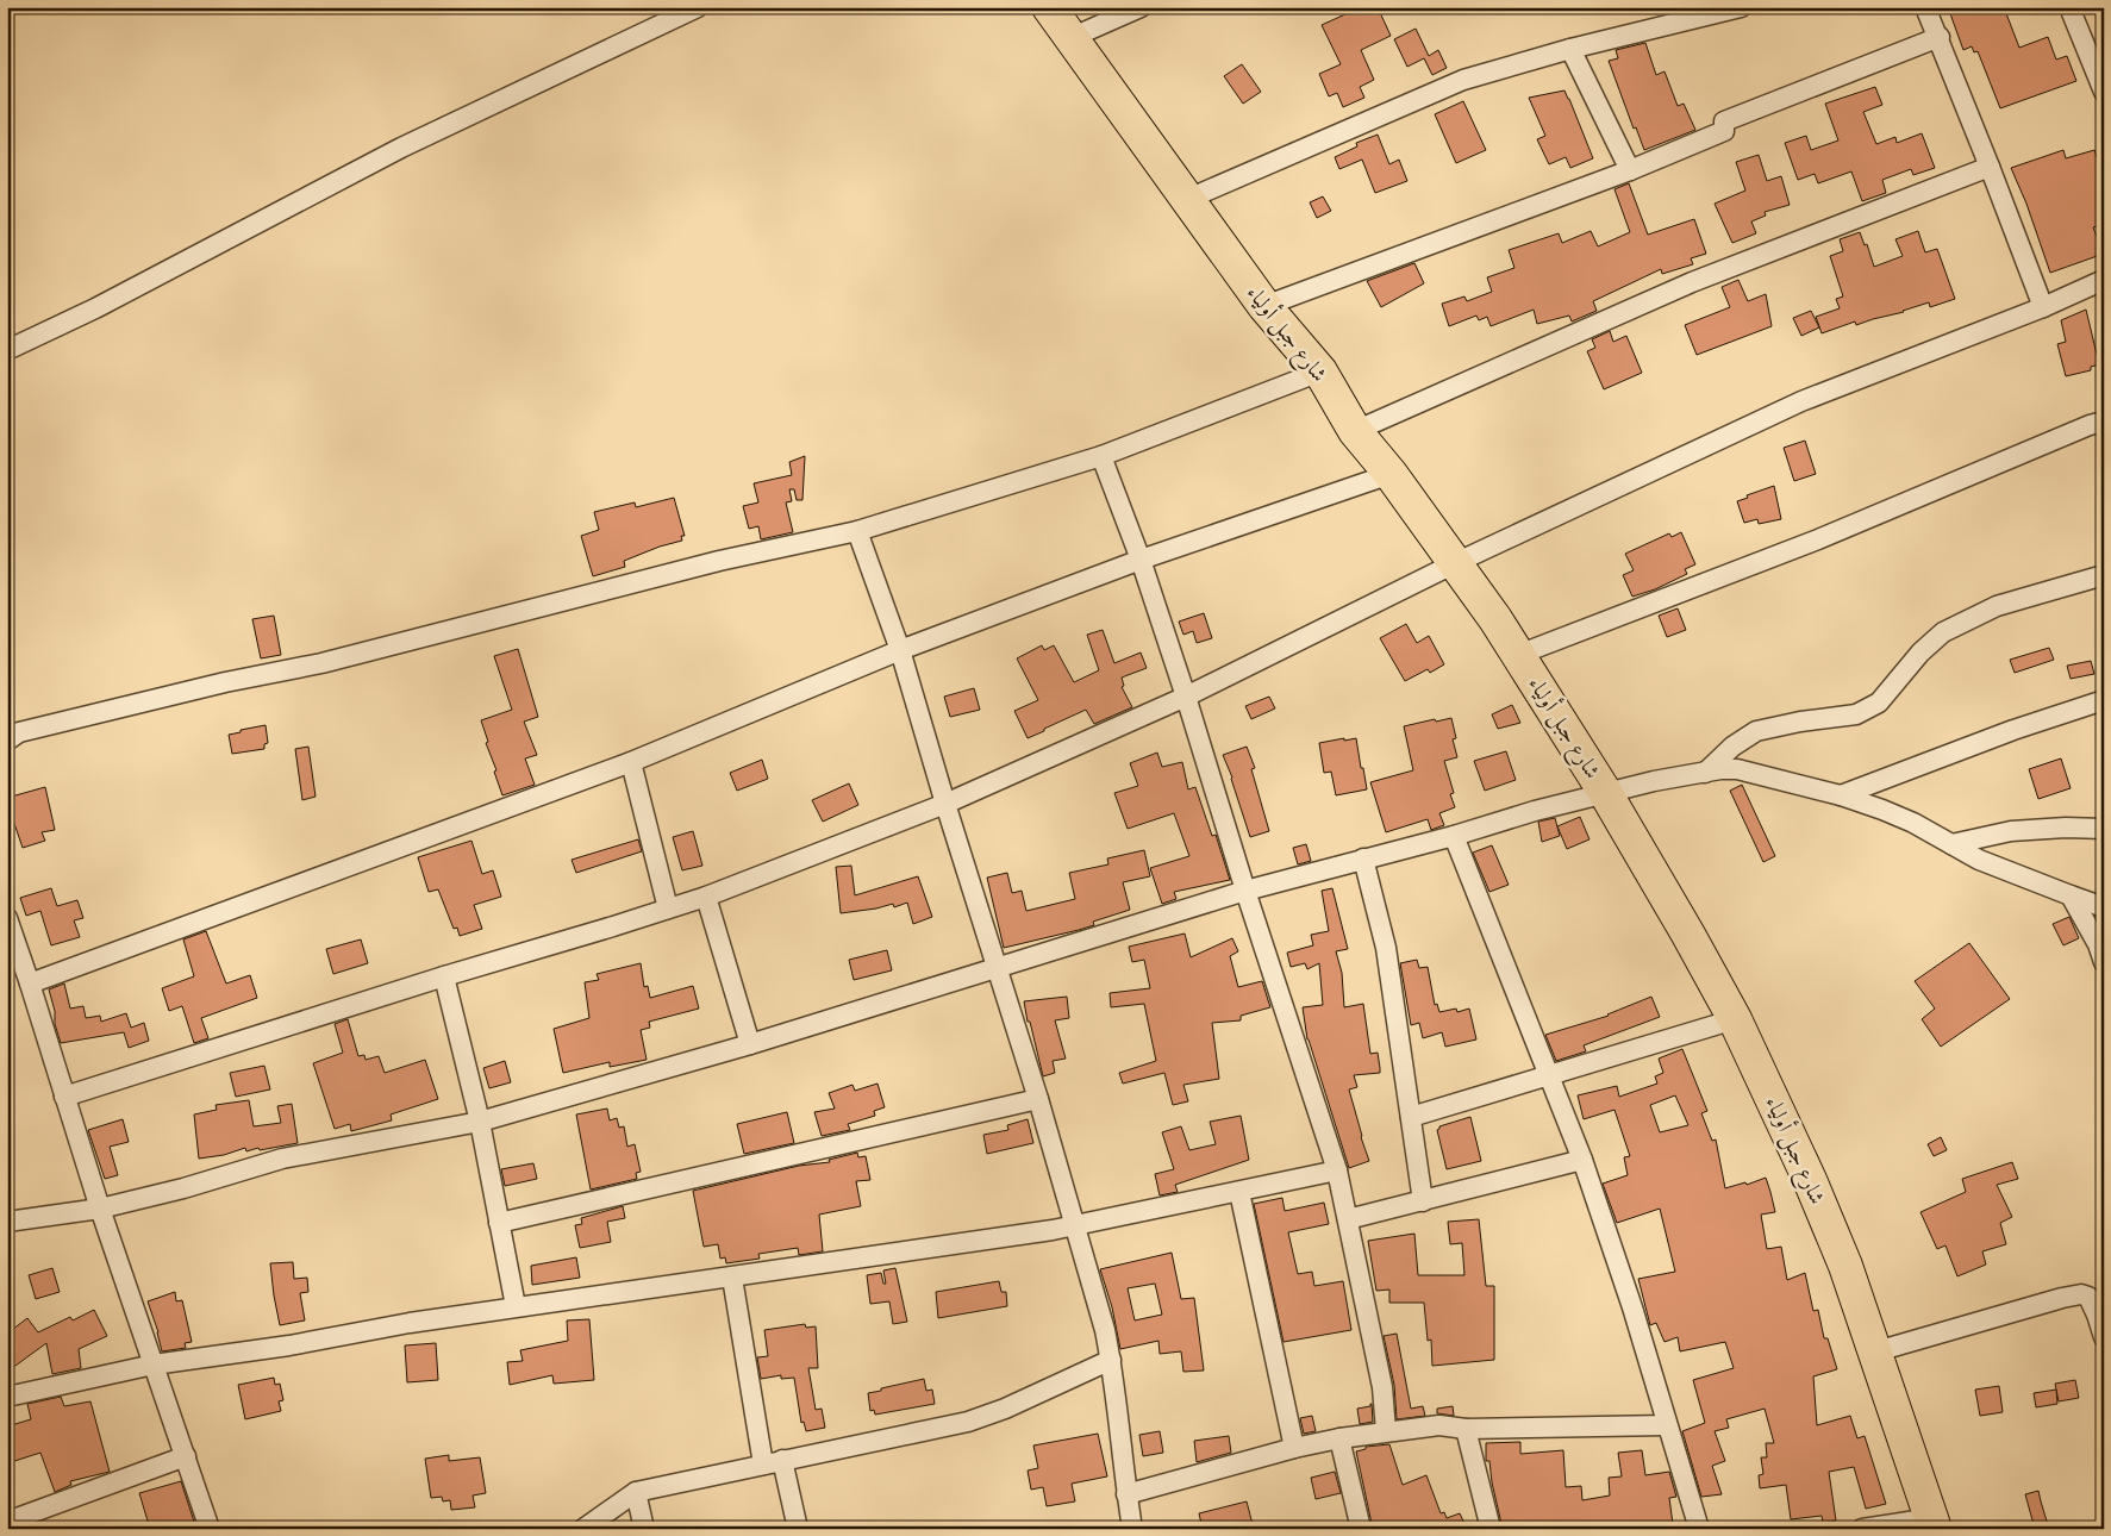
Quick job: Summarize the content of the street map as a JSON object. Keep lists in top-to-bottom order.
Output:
{
  "streets": {
    "highway": ["شارع جبل أولياء"]
  }
}
